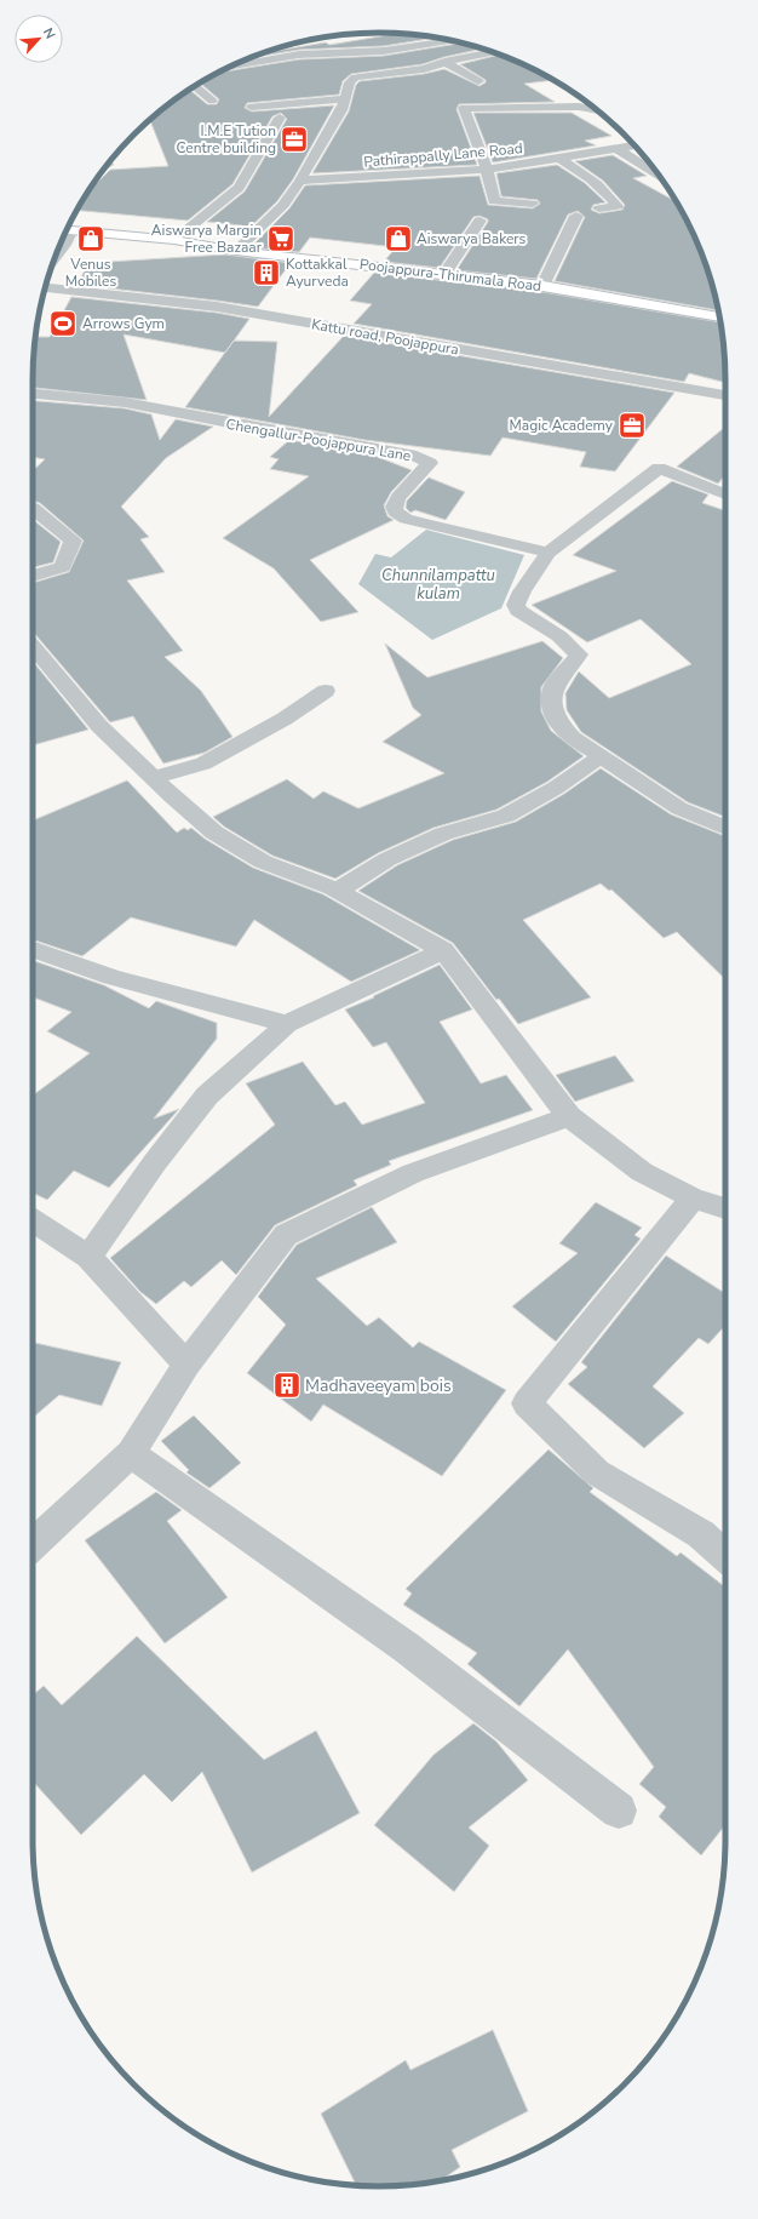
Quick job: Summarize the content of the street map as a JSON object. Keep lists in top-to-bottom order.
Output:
{
  "streets": {
    "main road": ["Poojappura-Thirumala Road"],
    "street": ["Pathirappally Lane Road", "Kattu road, Poojappura", "Chengallur-Poojappura Lane"]
  },
  "water": ["Chunnilampattu kulam"],
  "places": {
    "office": ["I.M.E Tution Centre building", "Magic Academy"],
    "shop": ["Venus Mobiles", "Aiswarya Bakers"],
    "supermarket": ["Aiswarya Margin Free Bazaar"],
    "building": ["Kottakkal Ayurveda", "Madhaveeyam bois"],
    "sports": ["Arrows Gym"]
  },
  "north": "top right"
}
